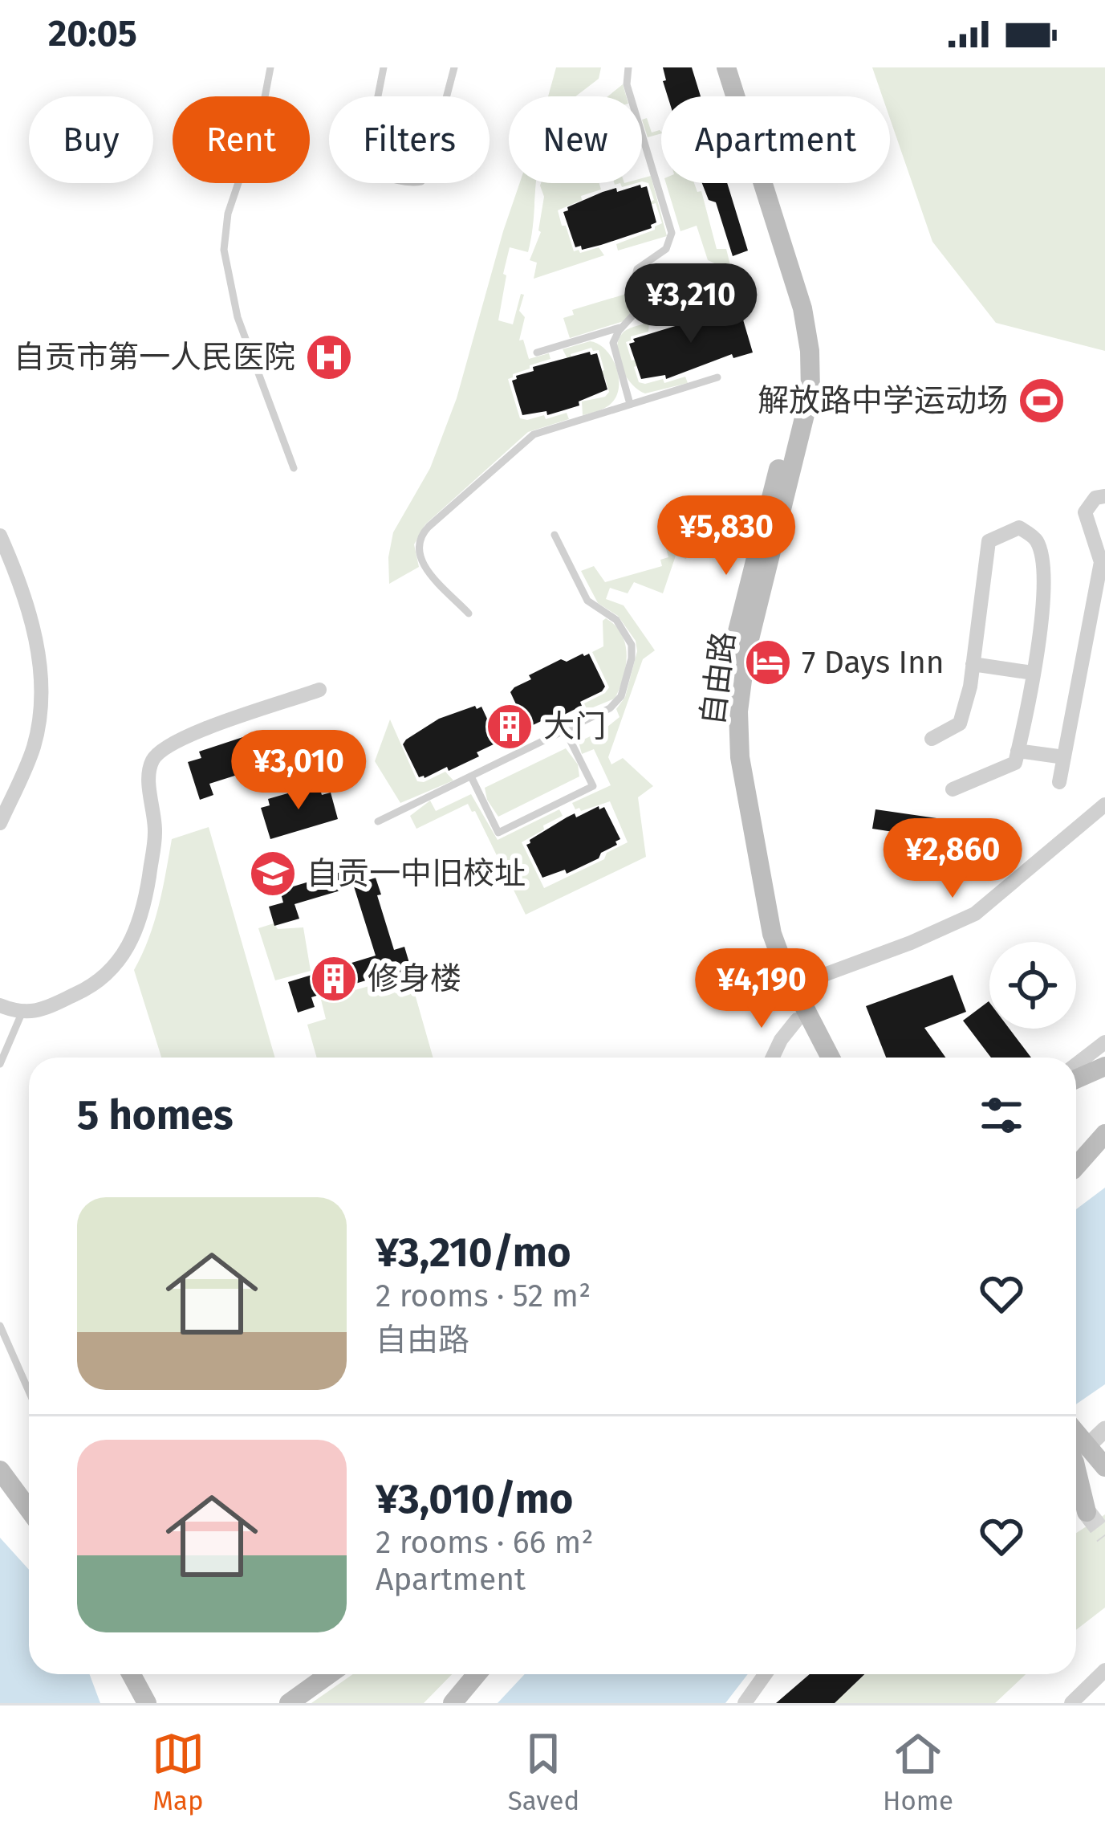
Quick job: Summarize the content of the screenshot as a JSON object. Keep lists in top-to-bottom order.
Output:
{
  "streets": {
    "main road": ["自由路"]
  },
  "places": {
    "hospital": ["自贡市第一人民医院"],
    "sports": ["解放路中学运动场"],
    "hotel": ["7 Days Inn"],
    "building": ["大门", "修身楼"],
    "school or university": ["自贡一中旧校址"]
  },
  "page": {
    "status": "20:05",
    "chip": [
      "Buy",
      "Rent",
      "Filters",
      "New",
      "Apartment"
    ],
    "price": [
      "¥3,210",
      "¥5,830",
      "¥3,010",
      "¥2,860",
      "¥4,190"
    ],
    "heading": "5 homes",
    "list": [
      {
        "name": "¥3,210/mo",
        "note": "2 rooms · 52 m² · 自由路"
      },
      {
        "name": "¥3,010/mo",
        "note": "2 rooms · 66 m² · Apartment"
      }
    ],
    "tabs": ["Map", "Saved", "Home"]
  }
}
